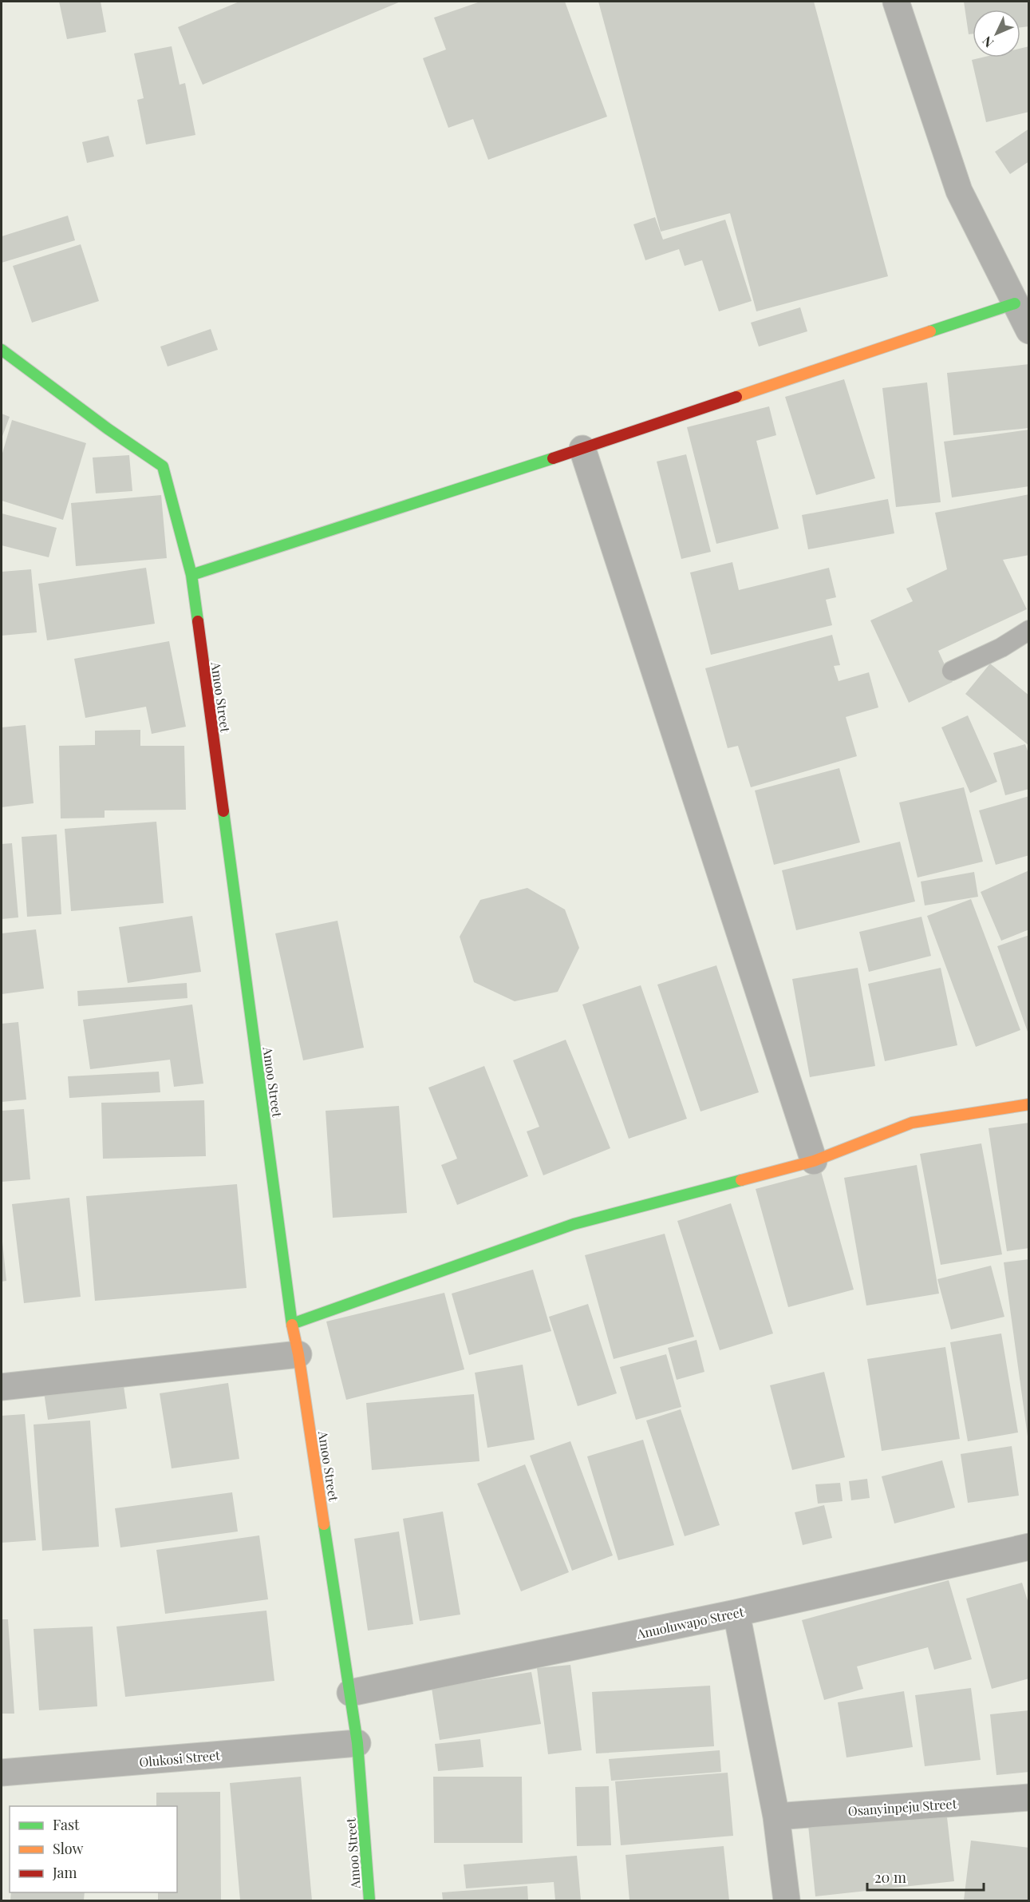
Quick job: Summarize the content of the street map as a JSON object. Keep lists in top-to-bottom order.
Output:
{
  "streets": {
    "street": [
      "Amoo Street",
      "Anuoluwapo Street",
      "Olukosi Street",
      "Osanyinpeju Street"
    ]
  },
  "crossings": [
    ["Amoo Street", "Anuoluwapo Street"],
    ["Amoo Street", "Olukosi Street"]
  ],
  "legend": ["Fast", "Slow", "Jam"],
  "scale_bar": "20 m",
  "north": "bottom left"
}
